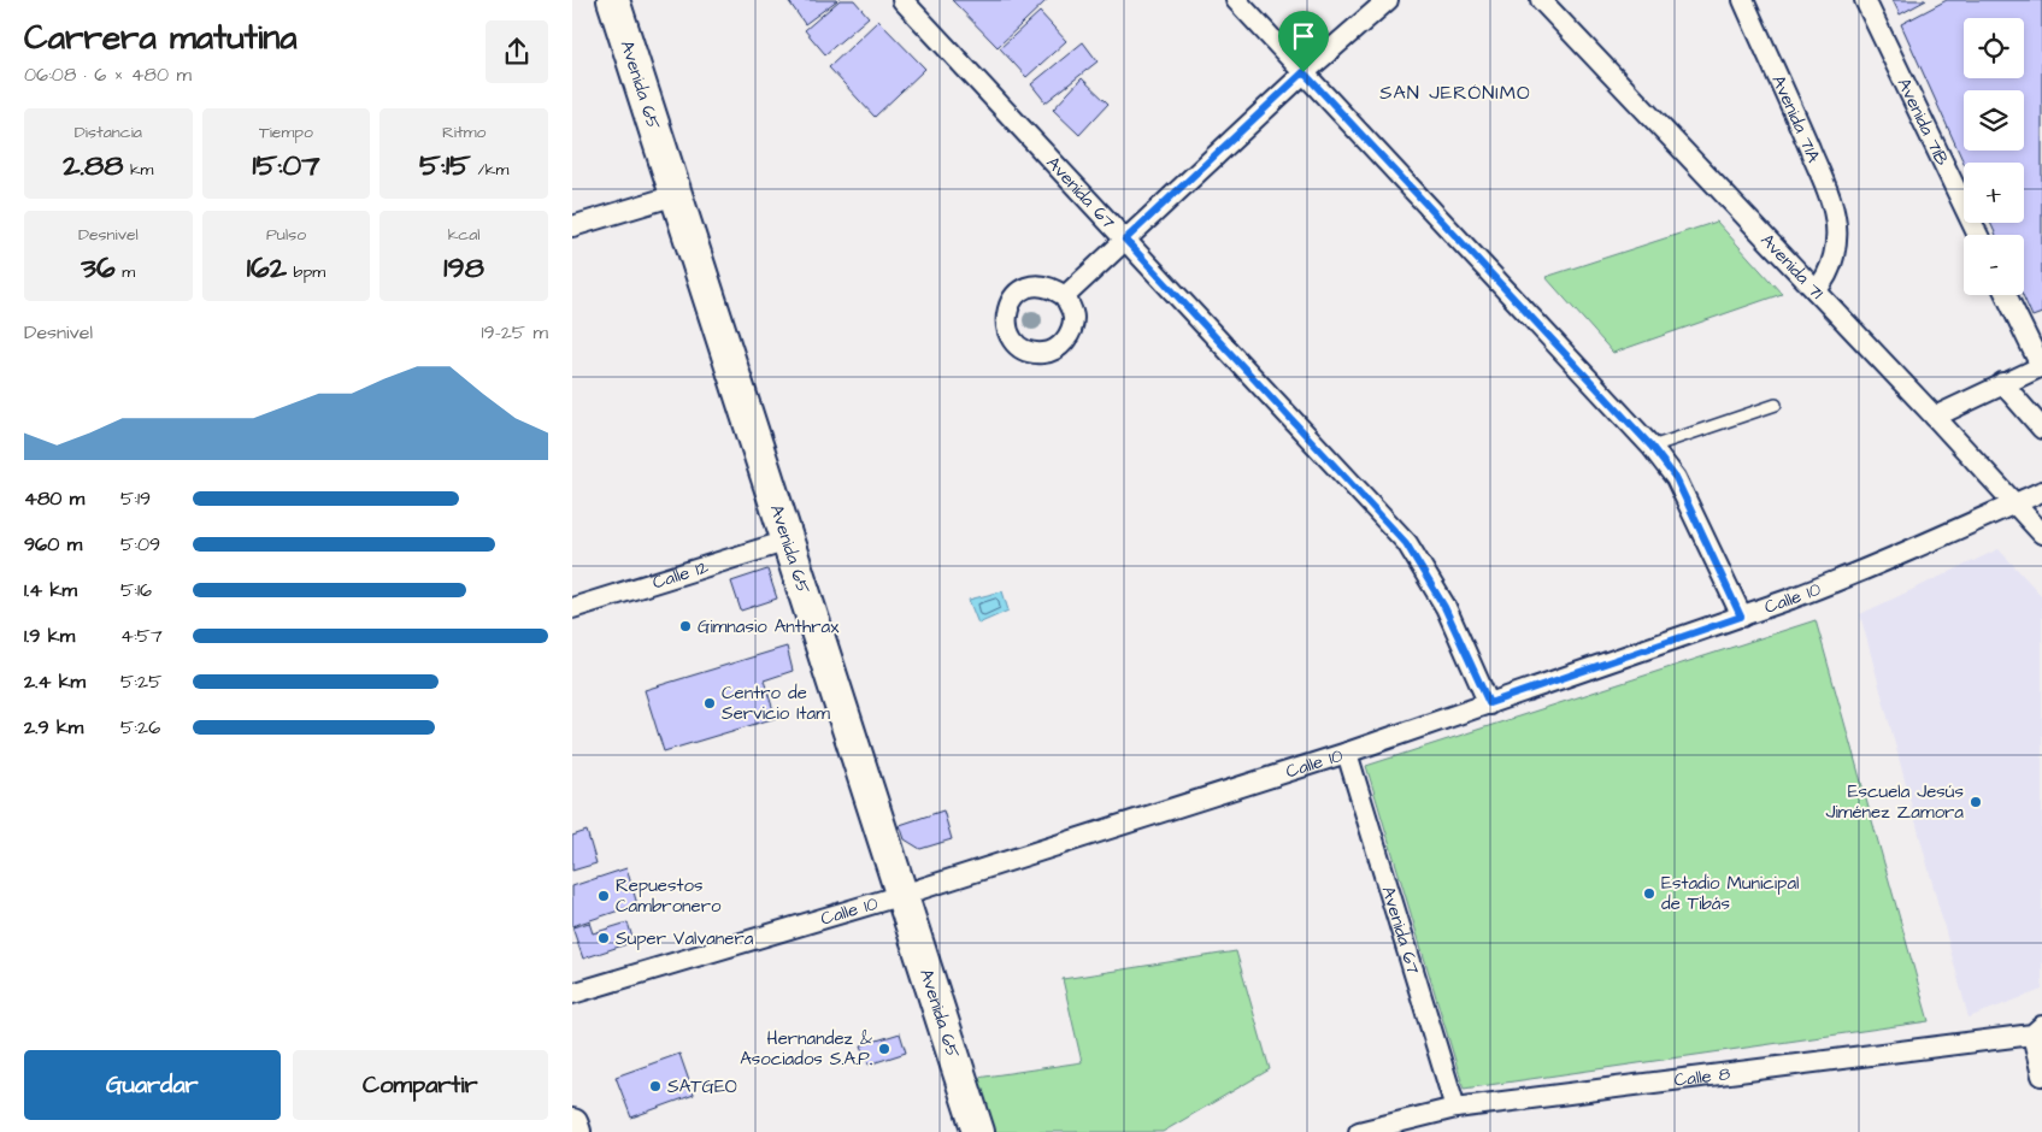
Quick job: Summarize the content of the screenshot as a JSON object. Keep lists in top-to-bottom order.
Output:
{
  "streets": {
    "main road": ["Avenida 65"],
    "street": [
      "Avenida 71A",
      "Avenida 71B",
      "Avenida 67",
      "Avenida 71",
      "Calle 12",
      "Calle 10",
      "Calle 8"
    ]
  },
  "crossings": [
    ["Avenida 65", "Calle 12"],
    ["Avenida 65", "Calle 10"],
    ["Avenida 71A", "Avenida 71"],
    ["Avenida 67", "Calle 10"],
    ["Avenida 67", "Calle 8"],
    ["Avenida 71", "Calle 10"]
  ],
  "districts": ["SAN JERÓNIMO"],
  "places": [
    "Gimnasio Anthrax",
    "Centro de Servicio Itam",
    "Escuela Jesús Jiménez Zamora",
    "Estadio Municipal de Tibás",
    "Repuestos Cambronero",
    "Super Valvanera",
    "Hernandez & Asociados S.A.P.",
    "SATGEO"
  ],
  "page": {
    "heading": ["Carrera matutina", "06:08 · 6 × 480 m"],
    "map_buttons": ["+", "−"],
    "stats": [
      ["Distancia", "2.88 km"],
      ["Tiempo", "15:07"],
      ["Ritmo", "5:15 /km"],
      ["Desnivel", "36 m"],
      ["Pulso", "162 bpm"],
      ["kcal", "198"]
    ],
    "chart": ["Desnivel", "19–25 m"],
    "list": [
      {
        "name": "480 m",
        "note": "5:19"
      },
      {
        "name": "960 m",
        "note": "5:09"
      },
      {
        "name": "1.4 km",
        "note": "5:16"
      },
      {
        "name": "1.9 km",
        "note": "4:57"
      },
      {
        "name": "2.4 km",
        "note": "5:25"
      },
      {
        "name": "2.9 km",
        "note": "5:26"
      }
    ],
    "buttons": ["Guardar", "Compartir"]
  }
}
